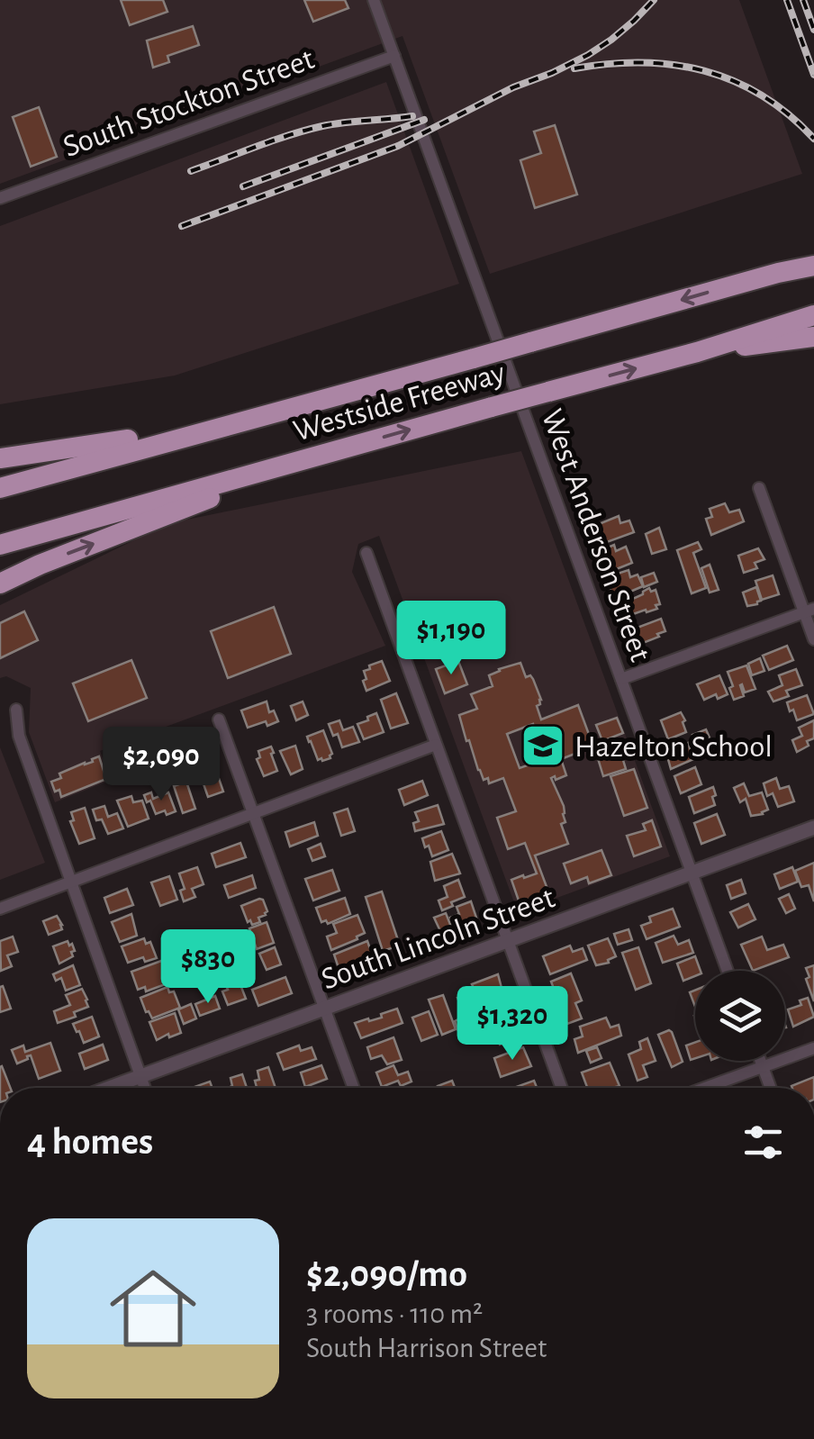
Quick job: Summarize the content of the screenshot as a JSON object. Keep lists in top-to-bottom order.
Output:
{
  "streets": {
    "highway": ["Westside Freeway"],
    "street": ["South Stockton Street", "West Anderson Street", "South Lincoln Street"]
  },
  "crossings": [
    ["South Stockton Street", "West Anderson Street"],
    ["West Anderson Street", "South Lincoln Street"]
  ],
  "places": {
    "school or university": ["Hazelton School"]
  },
  "page": {
    "price": [
      "$1,190",
      "$2,090",
      "$830",
      "$1,320"
    ],
    "heading": "4 homes",
    "list": [
      {
        "name": "$2,090/mo",
        "note": "3 rooms · 110 m² · South Harrison Street"
      }
    ]
  }
}
